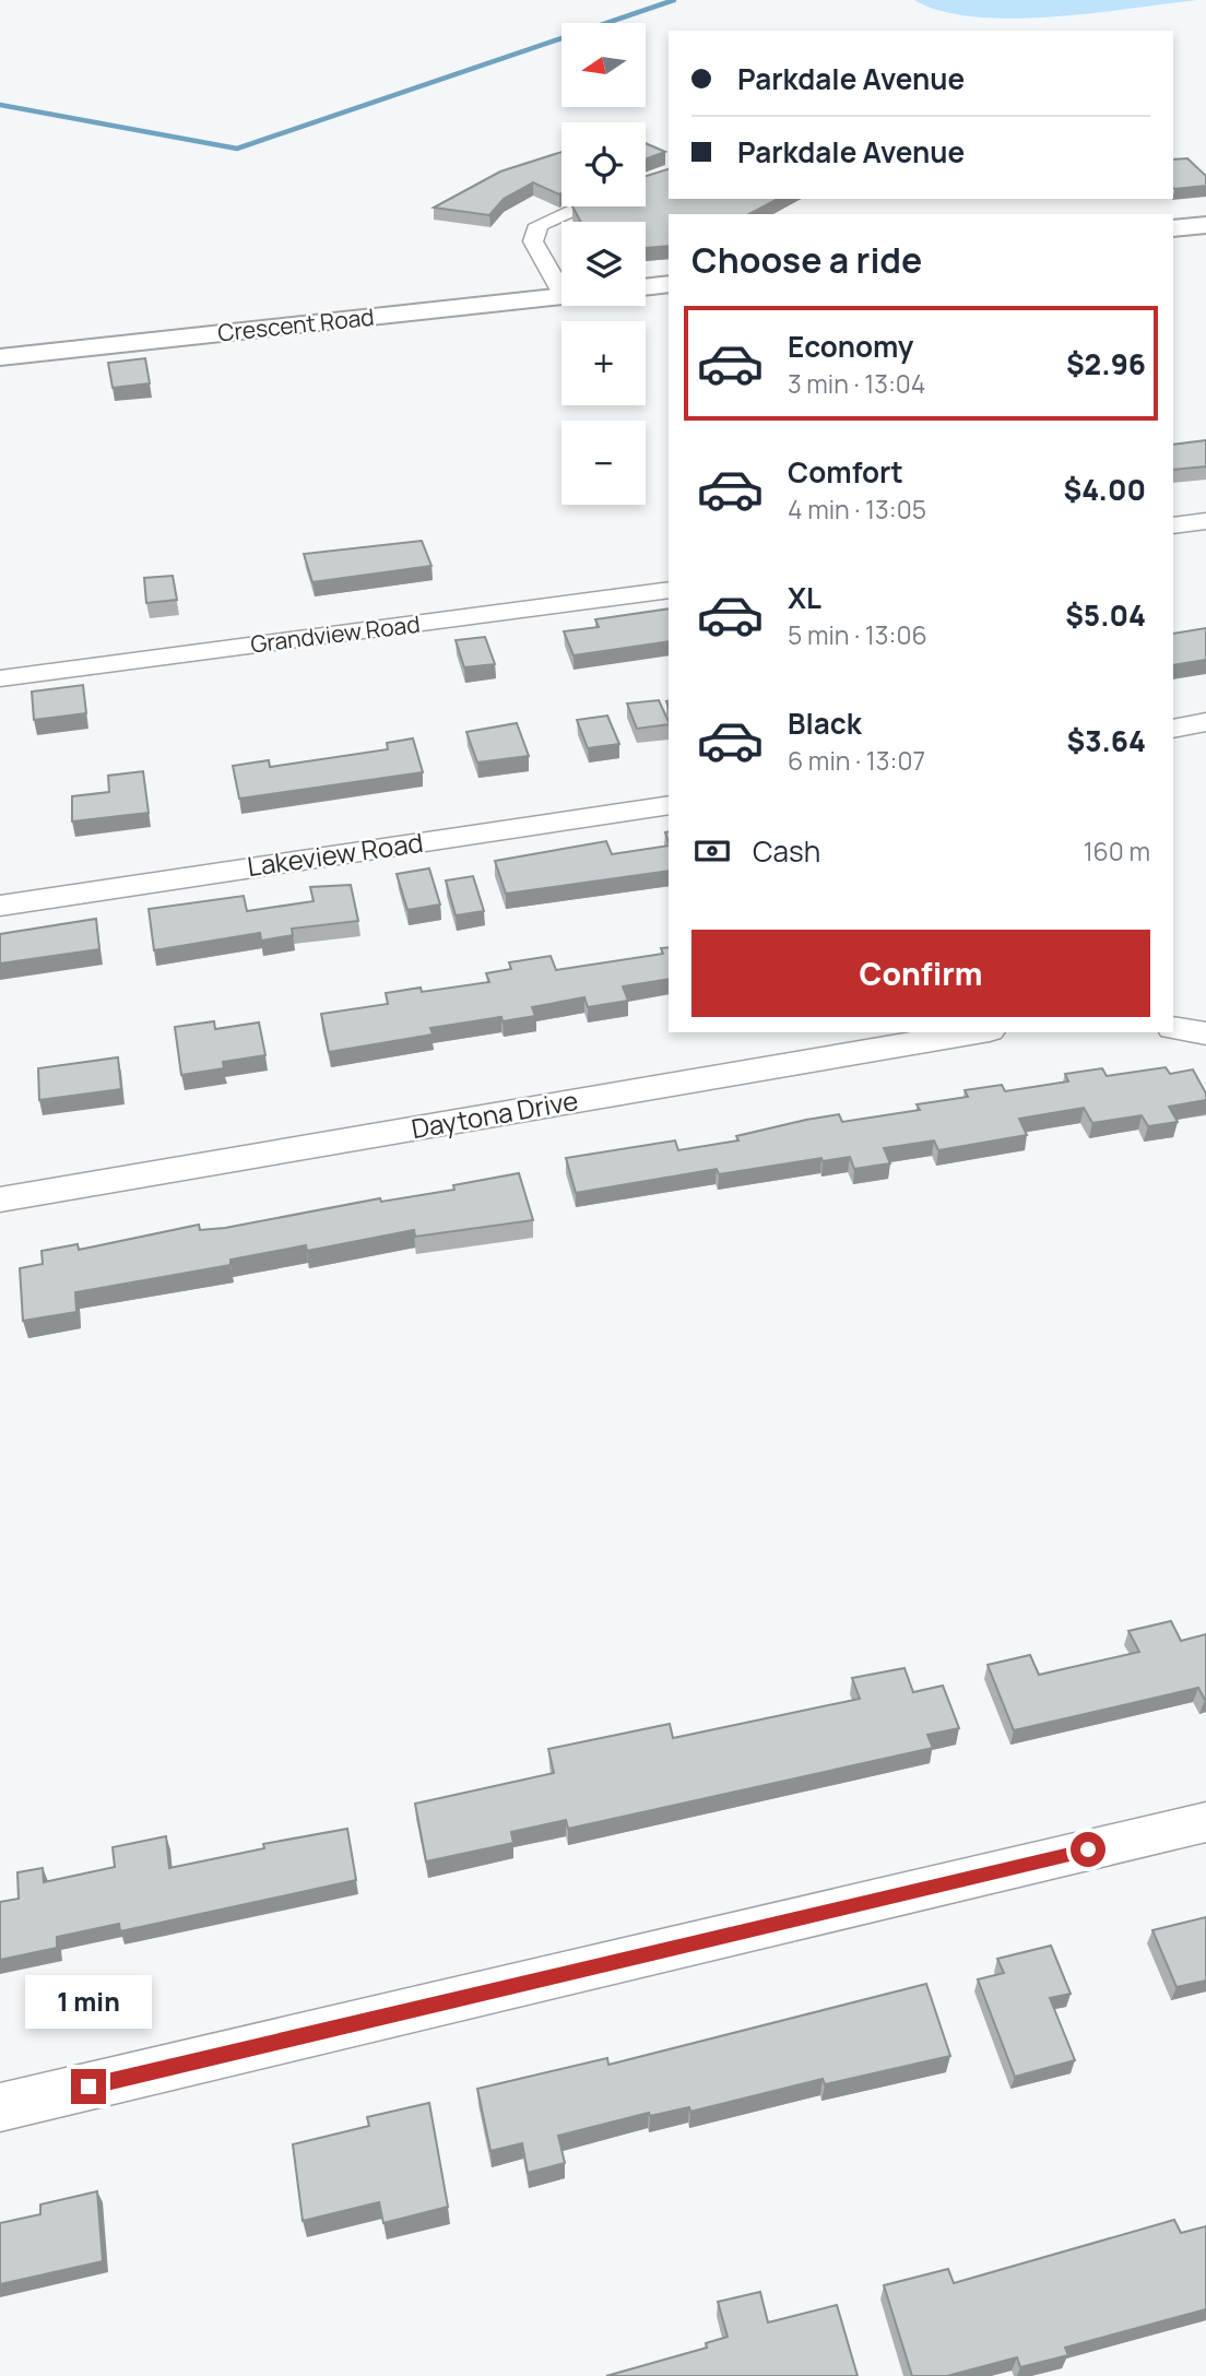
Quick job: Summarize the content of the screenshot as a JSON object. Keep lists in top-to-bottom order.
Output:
{
  "streets": {
    "street": [
      "Crescent Road",
      "Grandview Road",
      "Lakeview Road",
      "Daytona Drive"
    ]
  },
  "north": "left",
  "page": {
    "map_buttons": ["+", "−"],
    "banner": ["Parkdale Avenue", "Parkdale Avenue"],
    "heading": "Choose a ride",
    "list": [
      {
        "name": "Economy",
        "note": "3 min · 13:04",
        "value": "$2.96"
      },
      {
        "name": "Comfort",
        "note": "4 min · 13:05",
        "value": "$4.00"
      },
      {
        "name": "XL",
        "note": "5 min · 13:06",
        "value": "$5.04"
      },
      {
        "name": "Black",
        "note": "6 min · 13:07",
        "value": "$3.64"
      }
    ],
    "pay": ["Cash", "160 m"],
    "buttons": "Confirm",
    "bubble": "1 min"
  }
}
